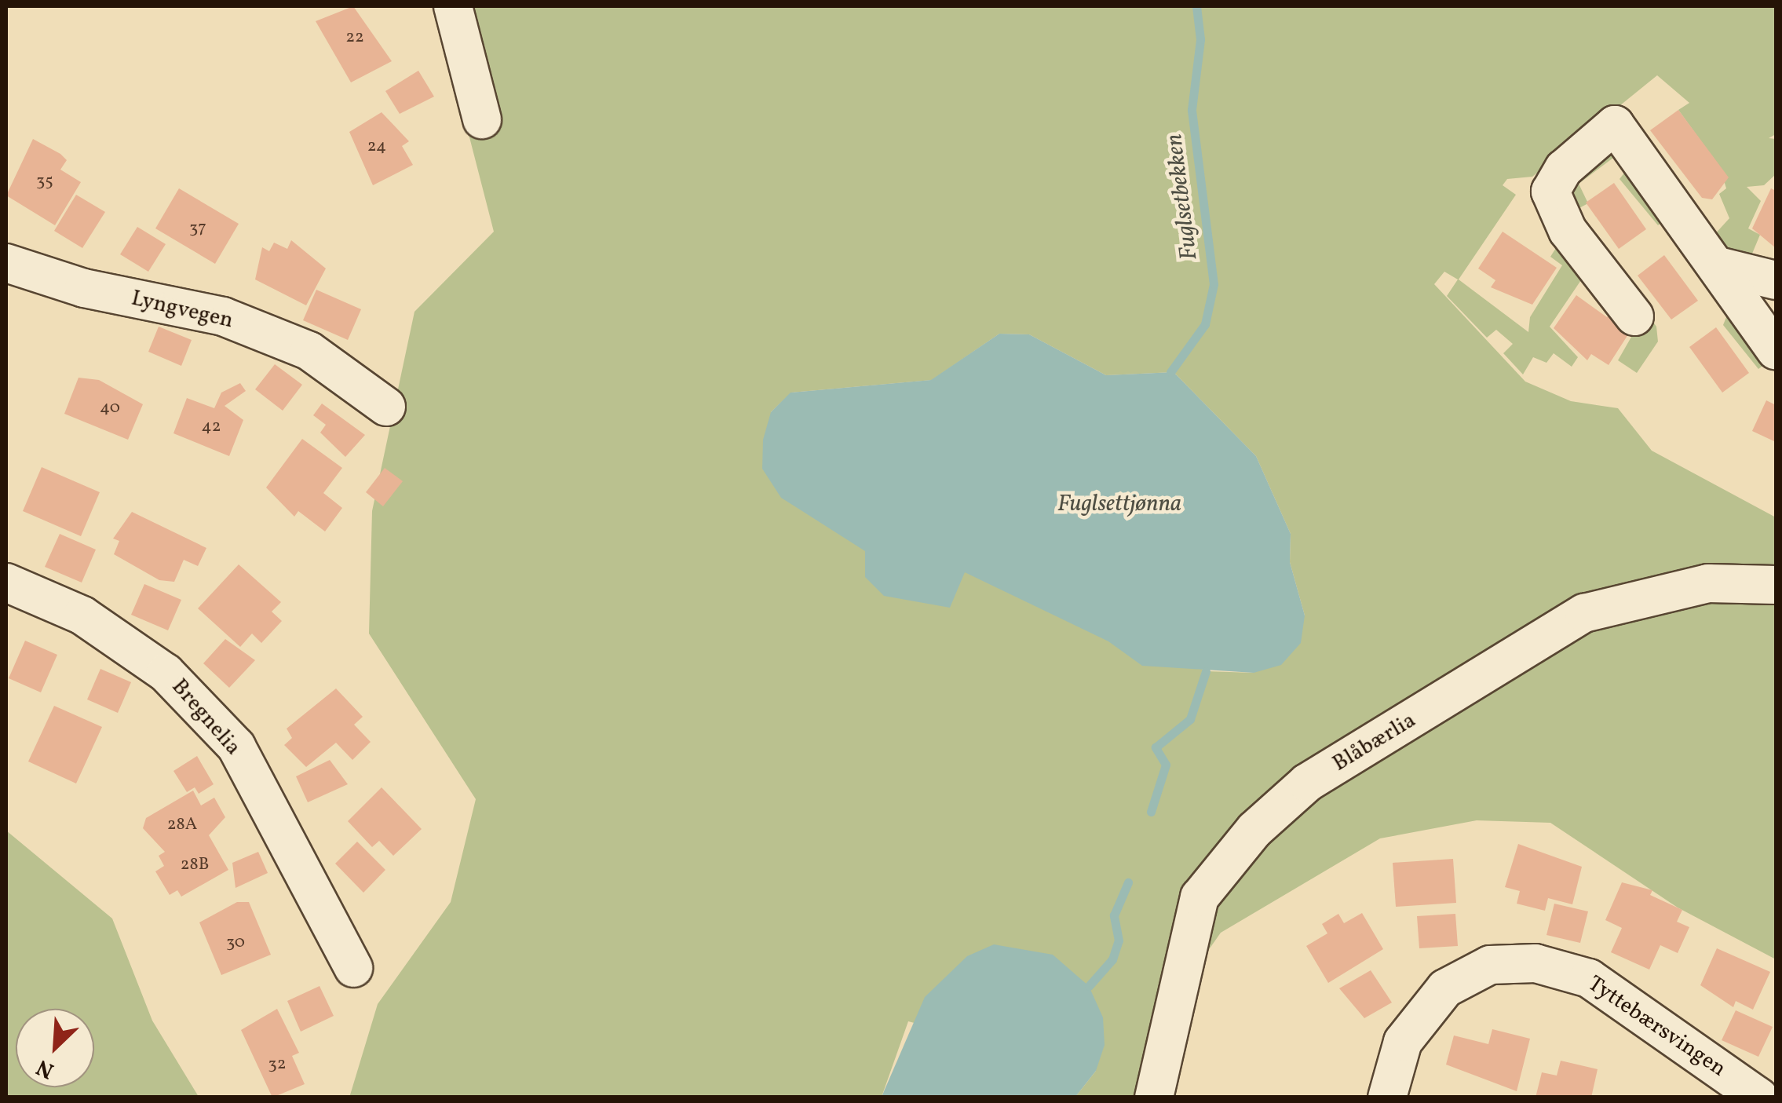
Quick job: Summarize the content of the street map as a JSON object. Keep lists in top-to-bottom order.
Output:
{
  "streets": {
    "street": [
      "Lyngvegen",
      "Bregnelia",
      "Blåbærlia",
      "Tyttebærsvingen"
    ]
  },
  "water": ["Fuglsetbekken", "Fuglsettjønna"],
  "house_numbers": [
    "22",
    "24",
    "35",
    "37",
    "40",
    "42",
    "28A",
    "28B",
    "30",
    "32"
  ],
  "north": "bottom left"
}
